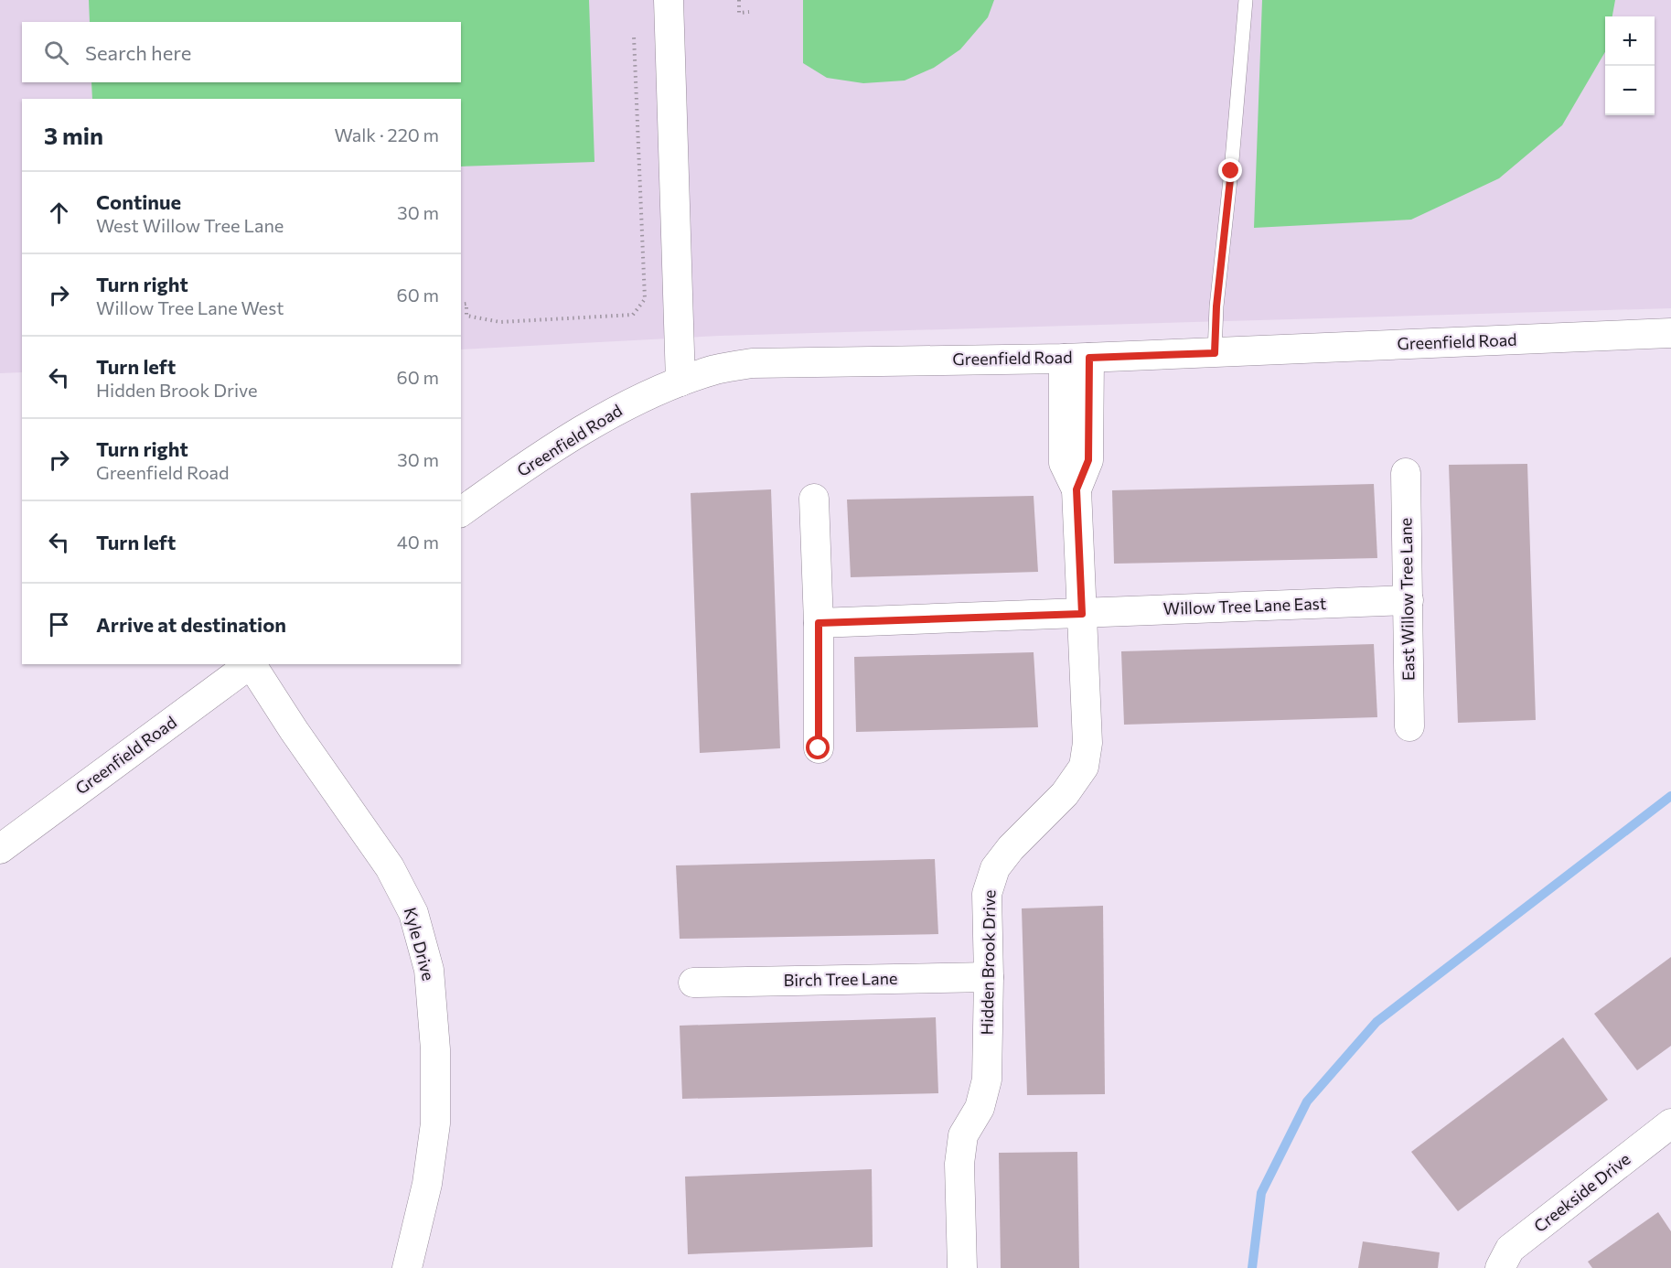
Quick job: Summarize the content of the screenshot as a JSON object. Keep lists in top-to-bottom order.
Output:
{
  "streets": {
    "street": [
      "Greenfield Road",
      "East Willow Tree Lane",
      "Willow Tree Lane East",
      "Kyle Drive",
      "Hidden Brook Drive",
      "Birch Tree Lane",
      "Creekside Drive"
    ]
  },
  "crossings": [
    ["Greenfield Road", "Hidden Brook Drive"],
    ["East Willow Tree Lane", "Willow Tree Lane East"],
    ["Willow Tree Lane East", "Hidden Brook Drive"],
    ["Hidden Brook Drive", "Birch Tree Lane"]
  ],
  "page": {
    "map_buttons": ["+", "−"],
    "search": "Search here",
    "heading": ["3 min", "Walk · 220 m"],
    "list": [
      ["Continue", "West Willow Tree Lane", "30 m"],
      ["Turn right", "Willow Tree Lane West", "60 m"],
      ["Turn left", "Hidden Brook Drive", "60 m"],
      ["Turn right", "Greenfield Road", "30 m"],
      ["Turn left", "40 m"],
      "Arrive at destination"
    ]
  }
}
